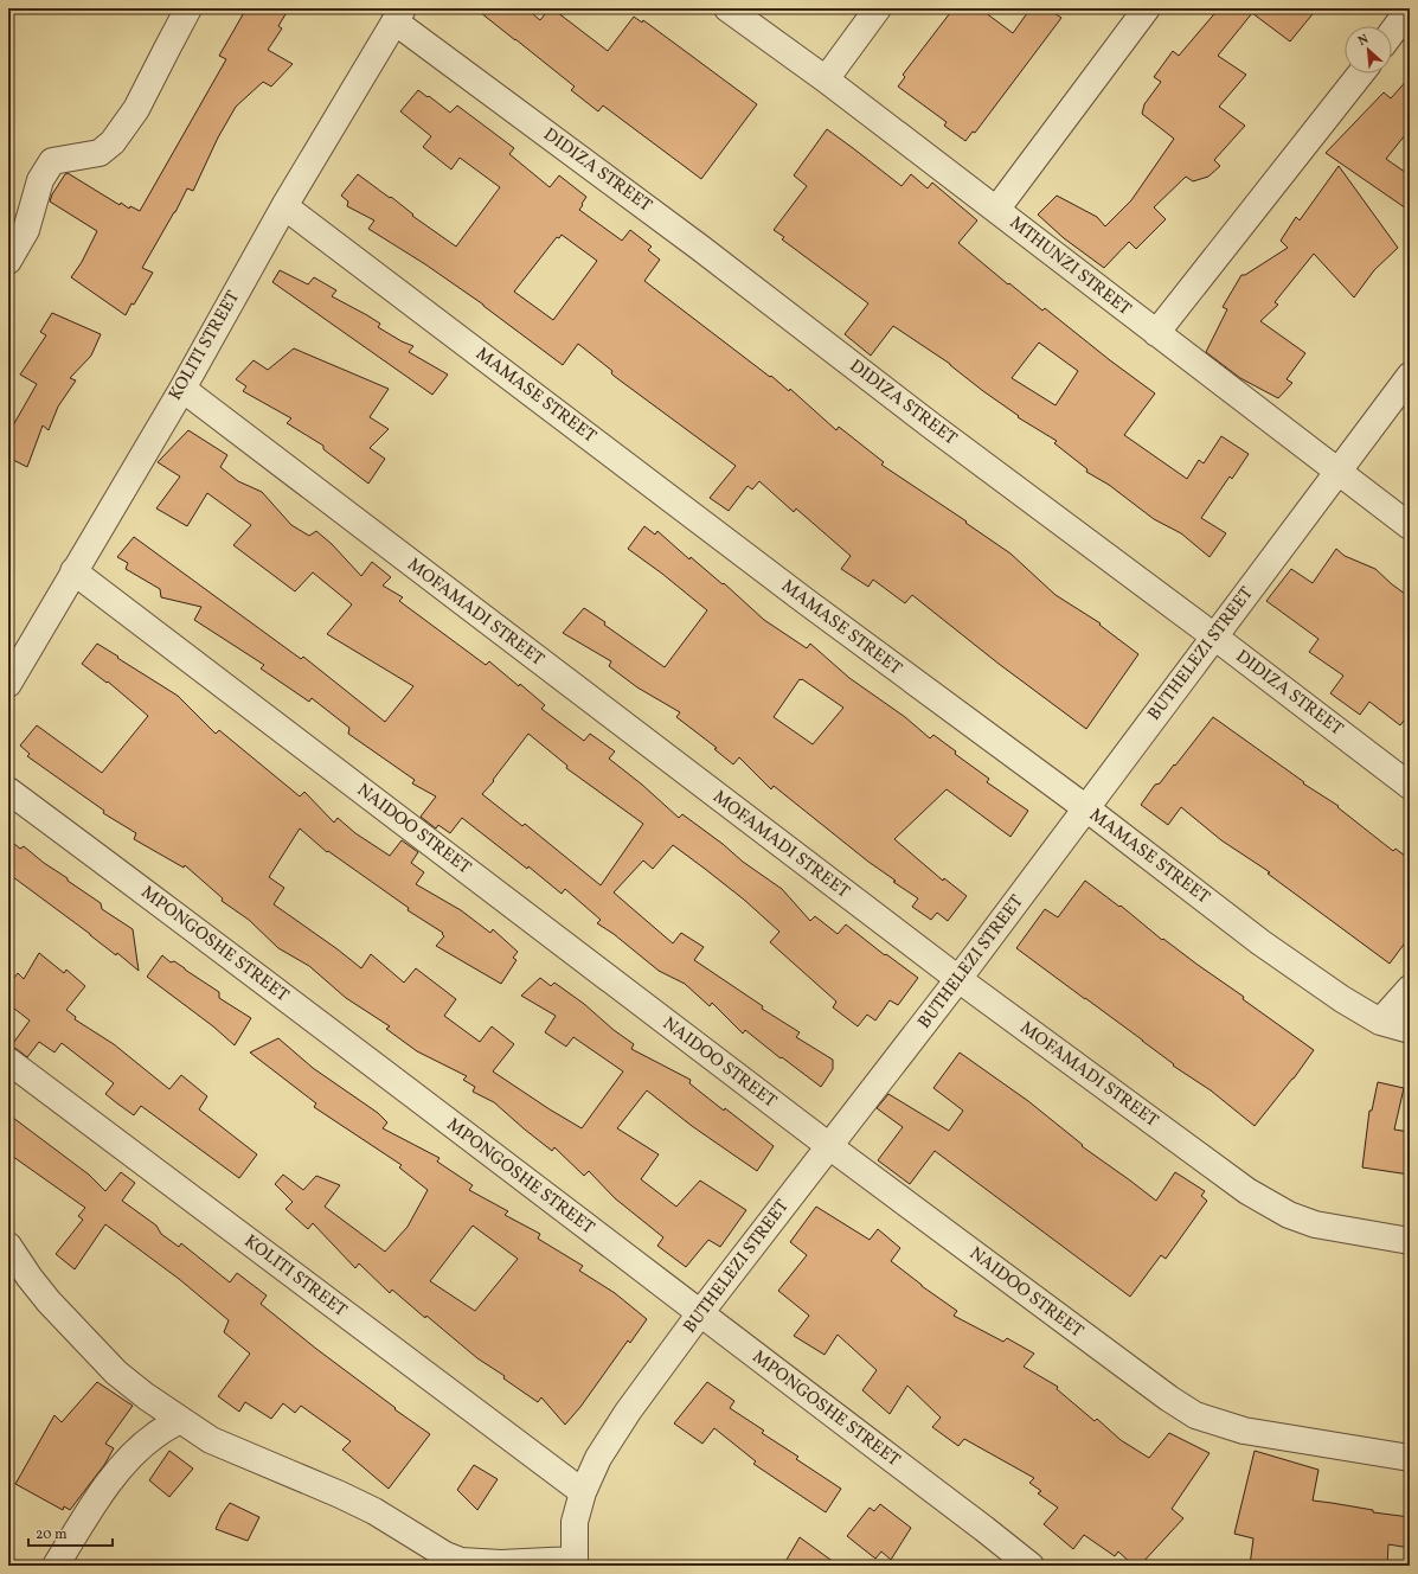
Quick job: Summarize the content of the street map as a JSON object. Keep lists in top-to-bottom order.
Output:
{
  "streets": {
    "street": [
      "DIDIZA STREET",
      "MTHUNZI STREET",
      "KOLITI STREET",
      "MAMASE STREET",
      "MOFAMADI STREET",
      "BUTHELEZI STREET",
      "NAIDOO STREET",
      "MPONGOSHE STREET"
    ]
  },
  "crossings": [
    ["DIDIZA STREET", "KOLITI STREET"],
    ["DIDIZA STREET", "BUTHELEZI STREET"],
    ["MTHUNZI STREET", "BUTHELEZI STREET"],
    ["KOLITI STREET", "MAMASE STREET"],
    ["KOLITI STREET", "MOFAMADI STREET"],
    ["KOLITI STREET", "BUTHELEZI STREET"],
    ["KOLITI STREET", "NAIDOO STREET"],
    ["MAMASE STREET", "BUTHELEZI STREET"],
    ["MOFAMADI STREET", "BUTHELEZI STREET"],
    ["BUTHELEZI STREET", "NAIDOO STREET"],
    ["BUTHELEZI STREET", "MPONGOSHE STREET"]
  ],
  "scale_bar": "20 m",
  "north": "top left"
}
